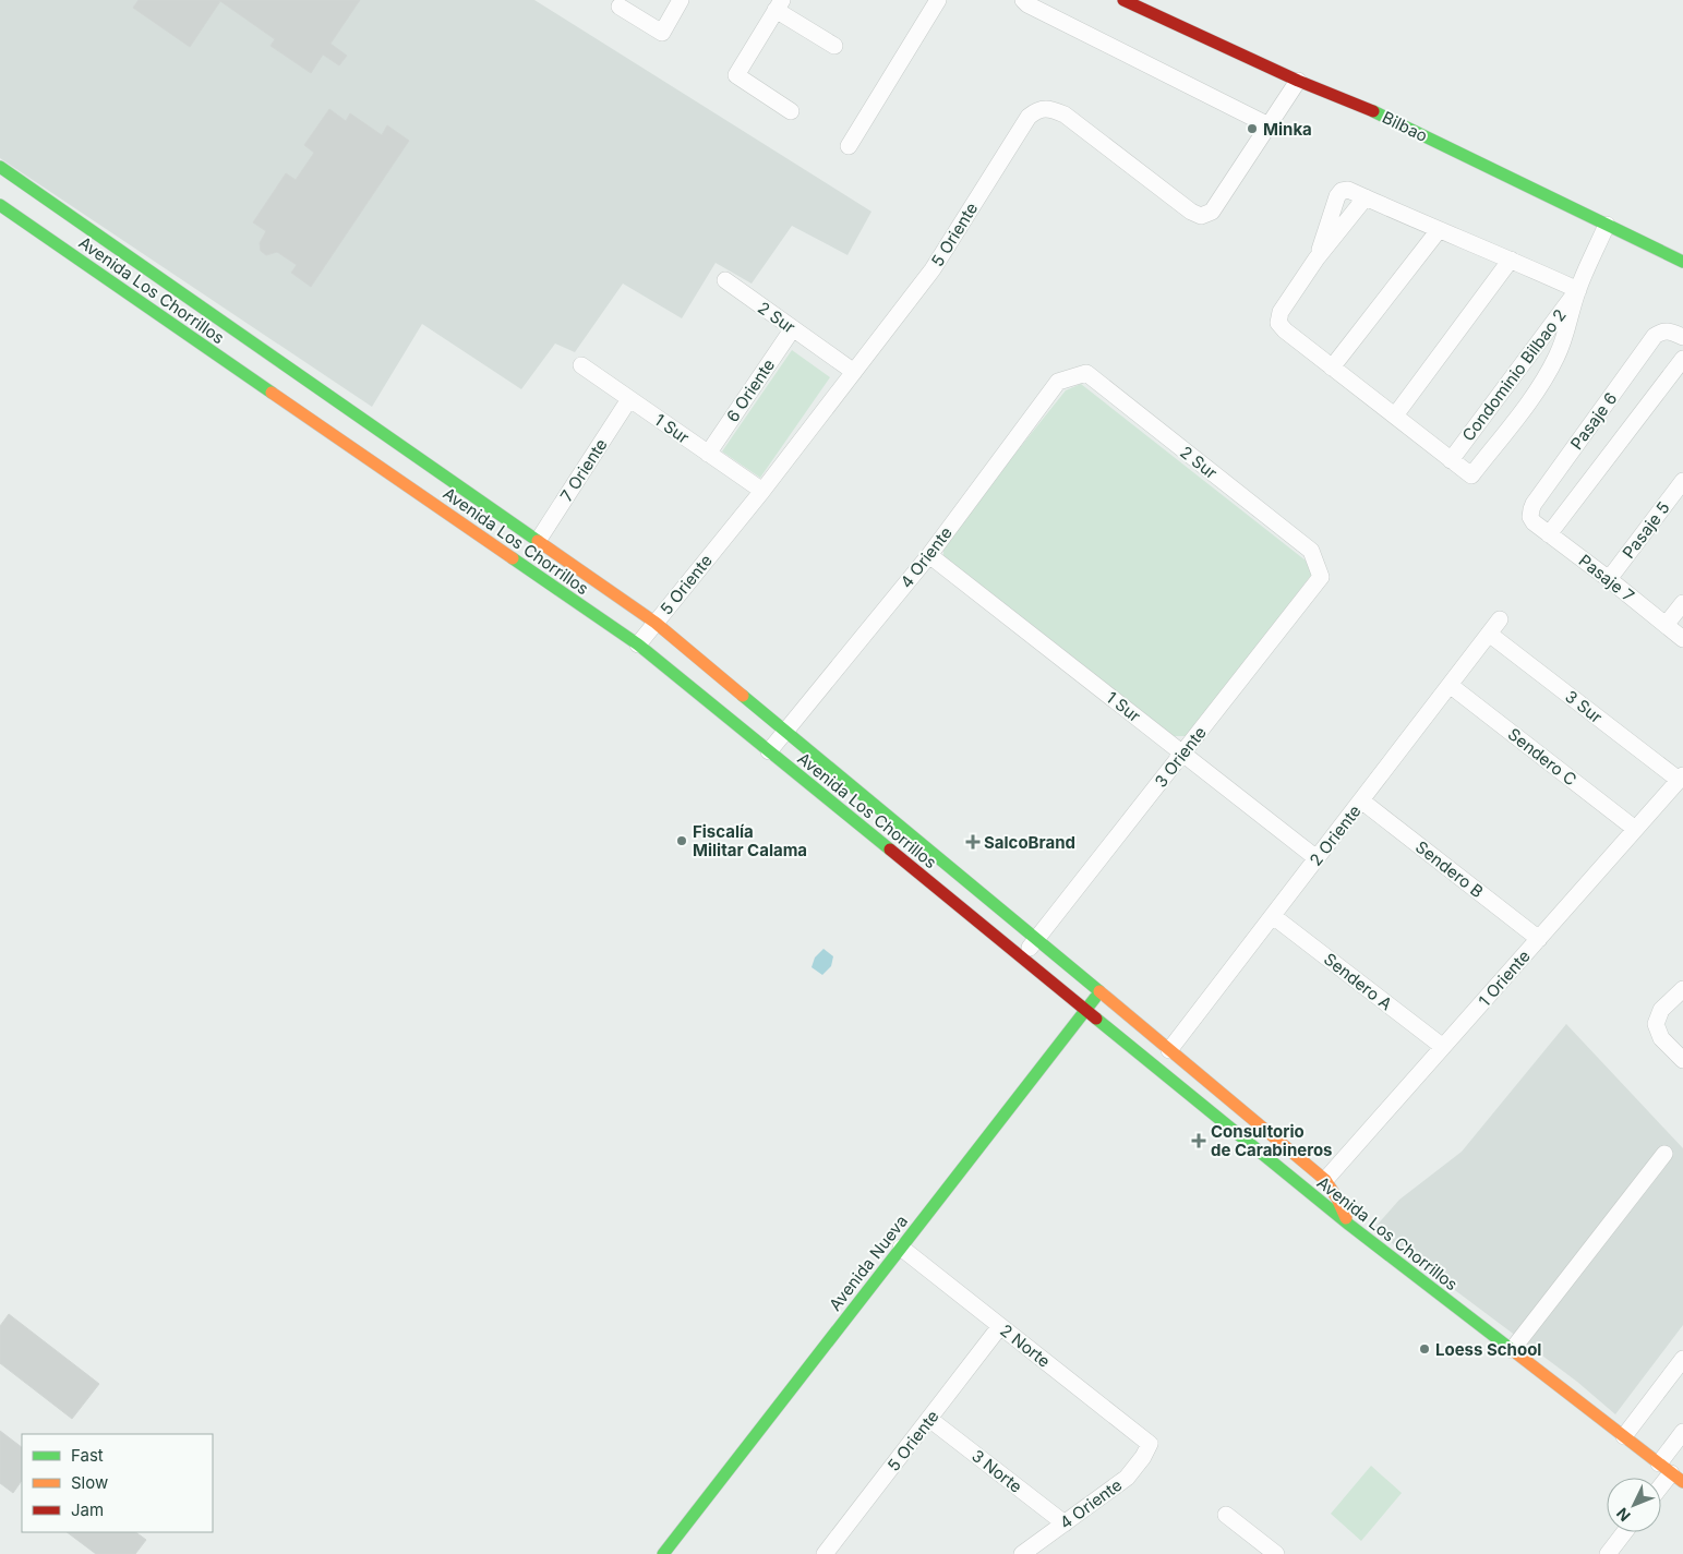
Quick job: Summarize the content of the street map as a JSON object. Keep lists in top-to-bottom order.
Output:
{
  "streets": {
    "street": [
      "Bilbao",
      "5 Oriente",
      "Avenida Los Chorrillos",
      "2 Sur",
      "Condominio Bilbao 2",
      "6 Oriente",
      "Pasaje 6",
      "1 Sur",
      "7 Oriente",
      "Pasaje 5",
      "4 Oriente",
      "Pasaje 7",
      "3 Sur",
      "3 Oriente",
      "Sendero C",
      "2 Oriente",
      "Sendero B",
      "1 Oriente",
      "Sendero A",
      "Avenida Nueva",
      "2 Norte",
      "3 Norte"
    ]
  },
  "crossings": [
    ["Bilbao", "5 Oriente"],
    ["Bilbao", "Condominio Bilbao 2"],
    ["5 Oriente", "Avenida Los Chorrillos"],
    ["5 Oriente", "2 Sur"],
    ["5 Oriente", "1 Sur"],
    ["5 Oriente", "2 Norte"],
    ["5 Oriente", "3 Norte"],
    ["Avenida Los Chorrillos", "7 Oriente"],
    ["Avenida Los Chorrillos", "4 Oriente"],
    ["Avenida Los Chorrillos", "3 Oriente"],
    ["Avenida Los Chorrillos", "2 Oriente"],
    ["Avenida Los Chorrillos", "1 Oriente"],
    ["Avenida Los Chorrillos", "Avenida Nueva"],
    ["2 Sur", "6 Oriente"],
    ["2 Sur", "4 Oriente"],
    ["2 Sur", "3 Oriente"],
    ["6 Oriente", "1 Sur"],
    ["Pasaje 6", "Pasaje 7"],
    ["1 Sur", "7 Oriente"],
    ["1 Sur", "4 Oriente"],
    ["1 Sur", "3 Oriente"],
    ["1 Sur", "2 Oriente"],
    ["Pasaje 5", "Pasaje 7"],
    ["4 Oriente", "2 Norte"],
    ["4 Oriente", "3 Norte"],
    ["3 Sur", "2 Oriente"],
    ["3 Sur", "1 Oriente"],
    ["Sendero C", "2 Oriente"],
    ["Sendero C", "1 Oriente"],
    ["2 Oriente", "Sendero B"],
    ["2 Oriente", "Sendero A"],
    ["Sendero B", "1 Oriente"],
    ["1 Oriente", "Sendero A"],
    ["Avenida Nueva", "2 Norte"]
  ],
  "places": {
    "other": ["Minka", "Fiscalía Militar Calama", "Loess School"],
    "health": ["SalcoBrand", "Consultorio de Carabineros"]
  },
  "legend": ["Fast", "Slow", "Jam"],
  "north": "bottom left"
}
